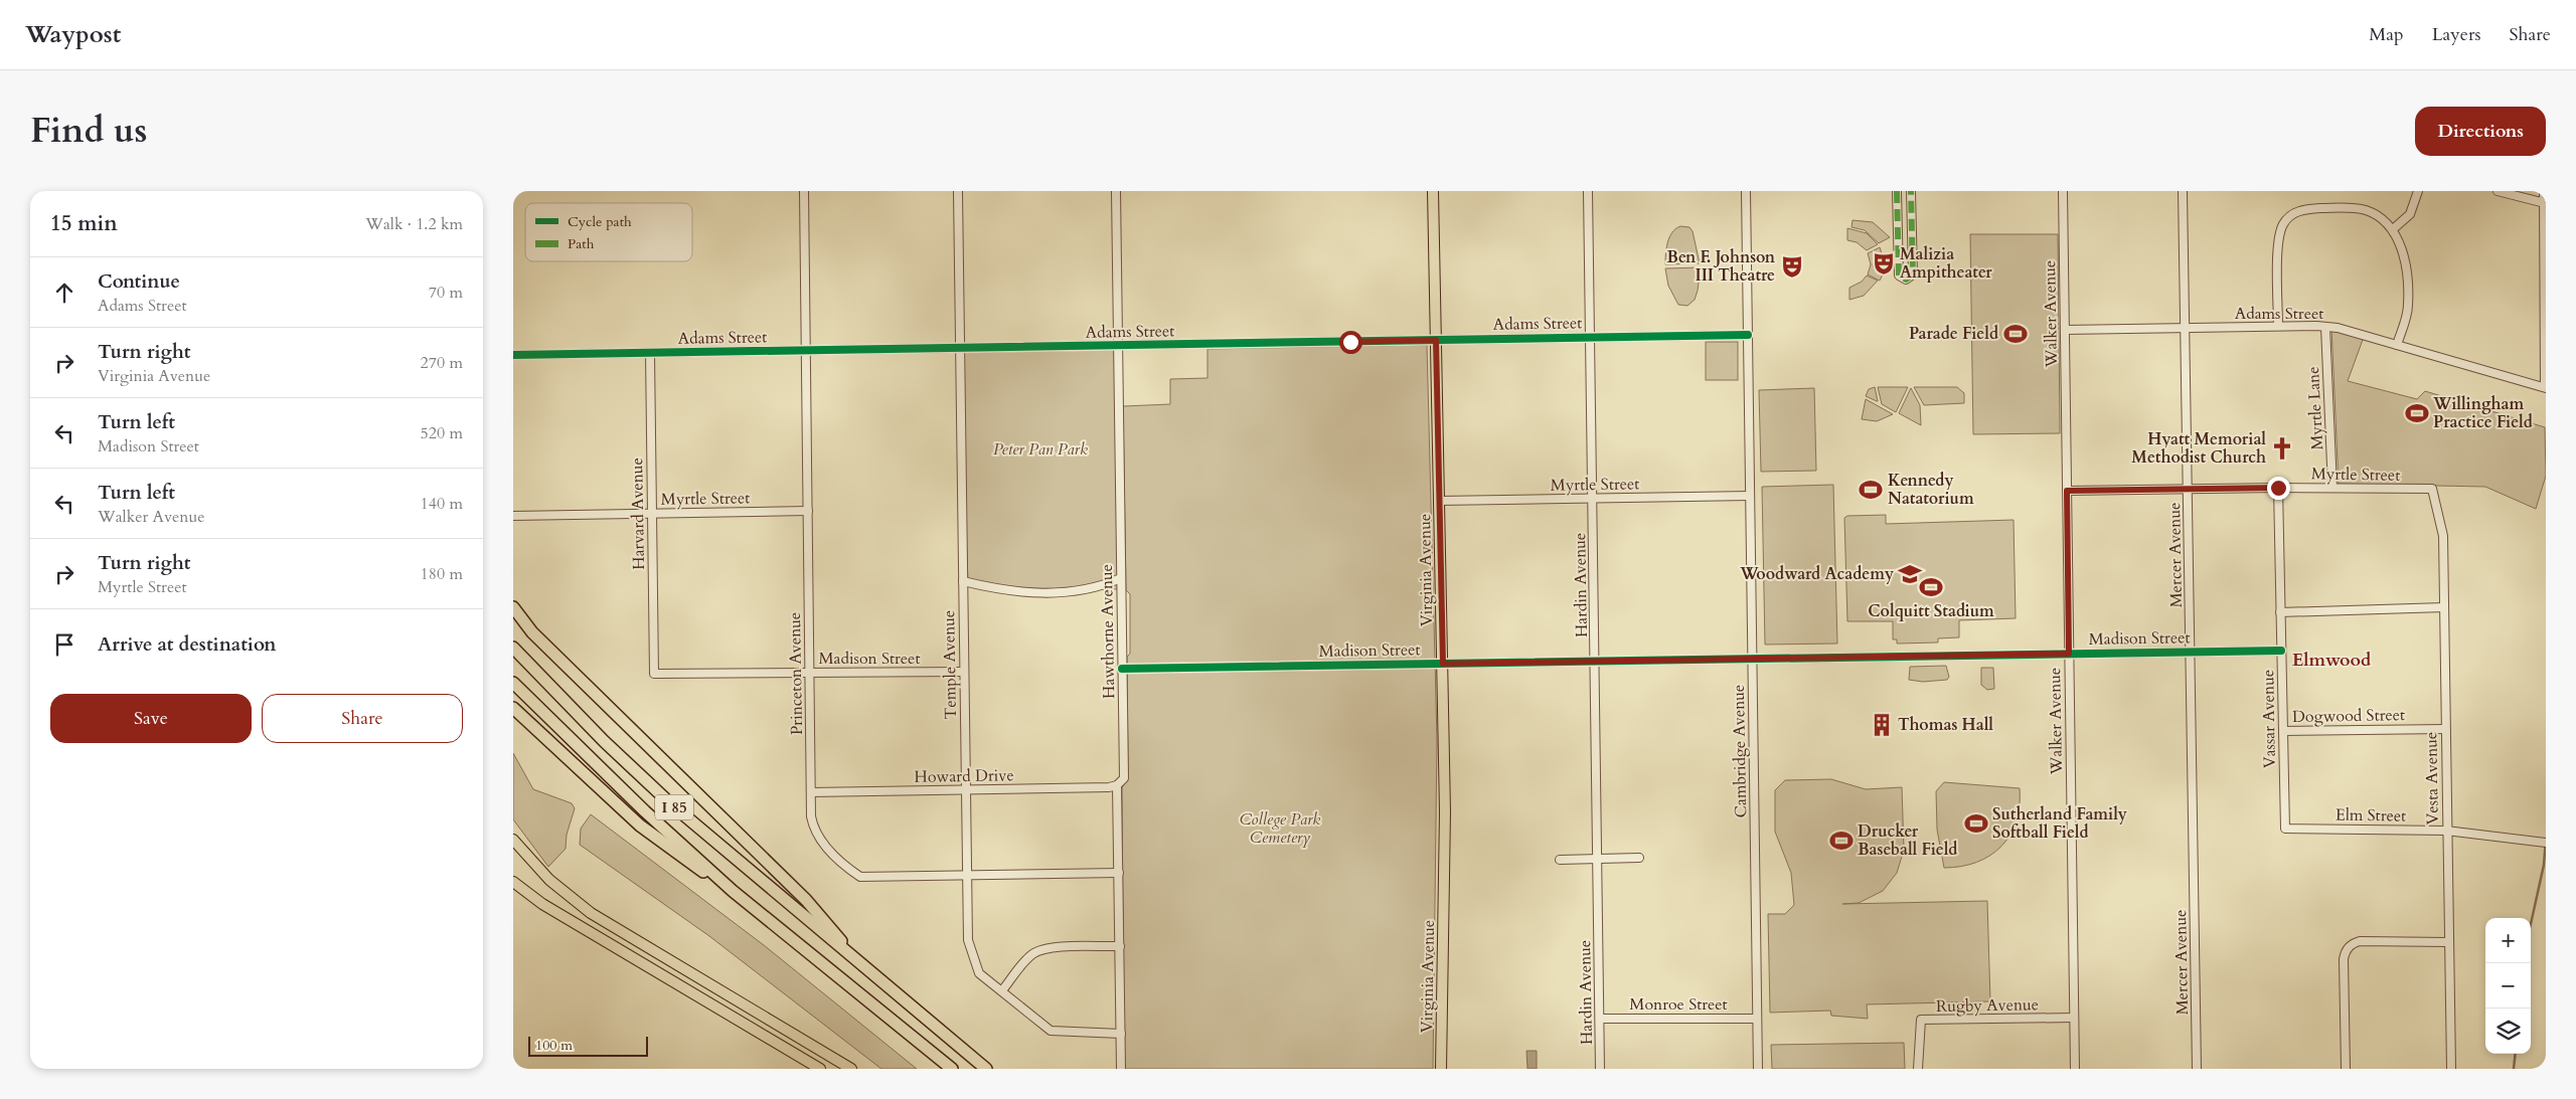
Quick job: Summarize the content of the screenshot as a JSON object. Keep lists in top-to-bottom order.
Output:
{
  "streets": {
    "highway": ["I 85"],
    "main road": ["Virginia Avenue"],
    "street": [
      "Walker Avenue",
      "Adams Street",
      "Myrtle Lane",
      "Myrtle Street",
      "Harvard Avenue",
      "Mercer Avenue",
      "Hardin Avenue",
      "Hawthorne Avenue",
      "Madison Street",
      "Temple Avenue",
      "Princeton Avenue",
      "Dogwood Street",
      "Vassar Avenue",
      "Cambridge Avenue",
      "Howard Drive",
      "Vesta Avenue",
      "Elm Street",
      "Monroe Street",
      "Rugby Avenue"
    ]
  },
  "crossings": [
    ["Walker Avenue", "Adams Street"],
    ["Walker Avenue", "Myrtle Street"],
    ["Walker Avenue", "Madison Street"],
    ["Walker Avenue", "Rugby Avenue"],
    ["Adams Street", "Myrtle Lane"],
    ["Adams Street", "Harvard Avenue"],
    ["Adams Street", "Mercer Avenue"],
    ["Adams Street", "Virginia Avenue"],
    ["Adams Street", "Hardin Avenue"],
    ["Adams Street", "Hawthorne Avenue"],
    ["Adams Street", "Temple Avenue"],
    ["Adams Street", "Princeton Avenue"],
    ["Adams Street", "Cambridge Avenue"],
    ["Myrtle Lane", "Myrtle Street"],
    ["Myrtle Street", "Harvard Avenue"],
    ["Myrtle Street", "Mercer Avenue"],
    ["Myrtle Street", "Virginia Avenue"],
    ["Myrtle Street", "Hardin Avenue"],
    ["Myrtle Street", "Princeton Avenue"],
    ["Myrtle Street", "Vassar Avenue"],
    ["Myrtle Street", "Cambridge Avenue"],
    ["Myrtle Street", "Vesta Avenue"],
    ["Harvard Avenue", "Madison Street"],
    ["Mercer Avenue", "Madison Street"],
    ["Virginia Avenue", "Madison Street"],
    ["Hardin Avenue", "Madison Street"],
    ["Hardin Avenue", "Monroe Street"],
    ["Hawthorne Avenue", "Madison Street"],
    ["Hawthorne Avenue", "Temple Avenue"],
    ["Hawthorne Avenue", "Princeton Avenue"],
    ["Hawthorne Avenue", "Howard Drive"],
    ["Madison Street", "Temple Avenue"],
    ["Madison Street", "Princeton Avenue"],
    ["Madison Street", "Vassar Avenue"],
    ["Madison Street", "Cambridge Avenue"],
    ["Temple Avenue", "Princeton Avenue"],
    ["Temple Avenue", "Howard Drive"],
    ["Princeton Avenue", "Howard Drive"],
    ["Dogwood Street", "Vassar Avenue"],
    ["Dogwood Street", "Vesta Avenue"],
    ["Vassar Avenue", "Elm Street"],
    ["Cambridge Avenue", "Monroe Street"],
    ["Vesta Avenue", "Elm Street"]
  ],
  "districts": ["Elmwood"],
  "parks": ["Peter Pan Park", "College Park Cemetery"],
  "places": {
    "theatre": ["Malizia Ampitheater", "Ben F. Johnson III Theatre"],
    "sports": [
      "Parade Field",
      "Willingham Practice Field",
      "Kennedy Natatorium",
      "Colquitt Stadium",
      "Sutherland Family Softball Field",
      "Drucker Baseball Field"
    ],
    "church": ["Hyatt Memorial Methodist Church"],
    "school or university": ["Woodward Academy"],
    "building": ["Thomas Hall"]
  },
  "legend": ["Cycle path", "Path"],
  "scale_bar": "100 m",
  "page": {
    "header": "Waypost",
    "nav": ["Map", "Layers", "Share"],
    "title": "Find us",
    "buttons": [
      "Directions",
      ["Save", "Share"]
    ],
    "heading": ["15 min", "Walk · 1.2 km"],
    "list": [
      ["Continue", "Adams Street", "70 m"],
      ["Turn right", "Virginia Avenue", "270 m"],
      ["Turn left", "Madison Street", "520 m"],
      ["Turn left", "Walker Avenue", "140 m"],
      ["Turn right", "Myrtle Street", "180 m"],
      "Arrive at destination"
    ],
    "map_buttons": ["+", "−"],
    "scale": "100 m"
  }
}
